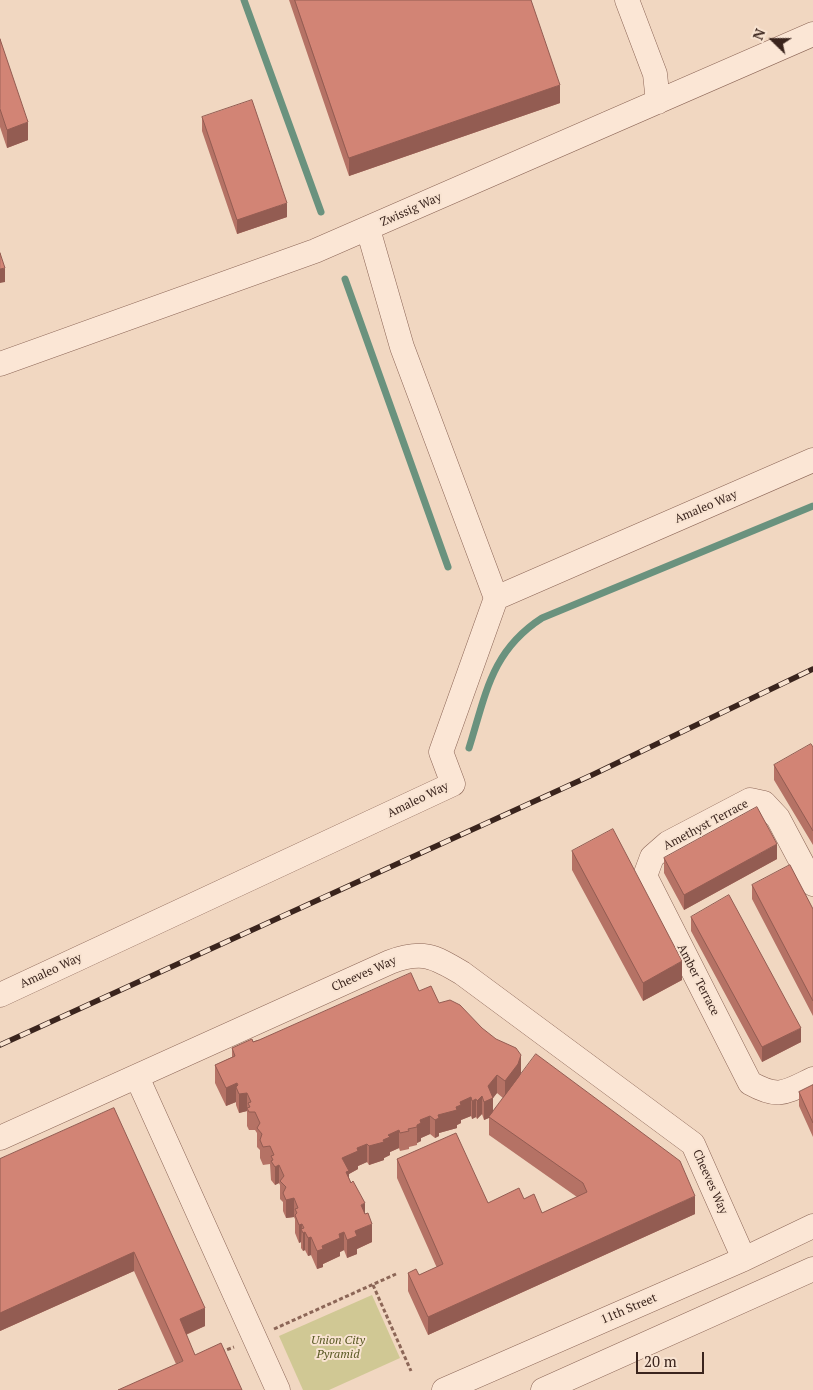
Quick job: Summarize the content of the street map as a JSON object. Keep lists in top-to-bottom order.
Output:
{
  "streets": {
    "street": [
      "Zwissig Way",
      "Amaleo Way",
      "Amethyst Terrace",
      "Cheeves Way",
      "Amber Terrace",
      "11th Street"
    ]
  },
  "crossings": [
    ["Amethyst Terrace", "Amber Terrace"],
    ["Cheeves Way", "11th Street"]
  ],
  "parks": ["Union City Pyramid"],
  "scale_bar": "20 m",
  "north": "left"
}
